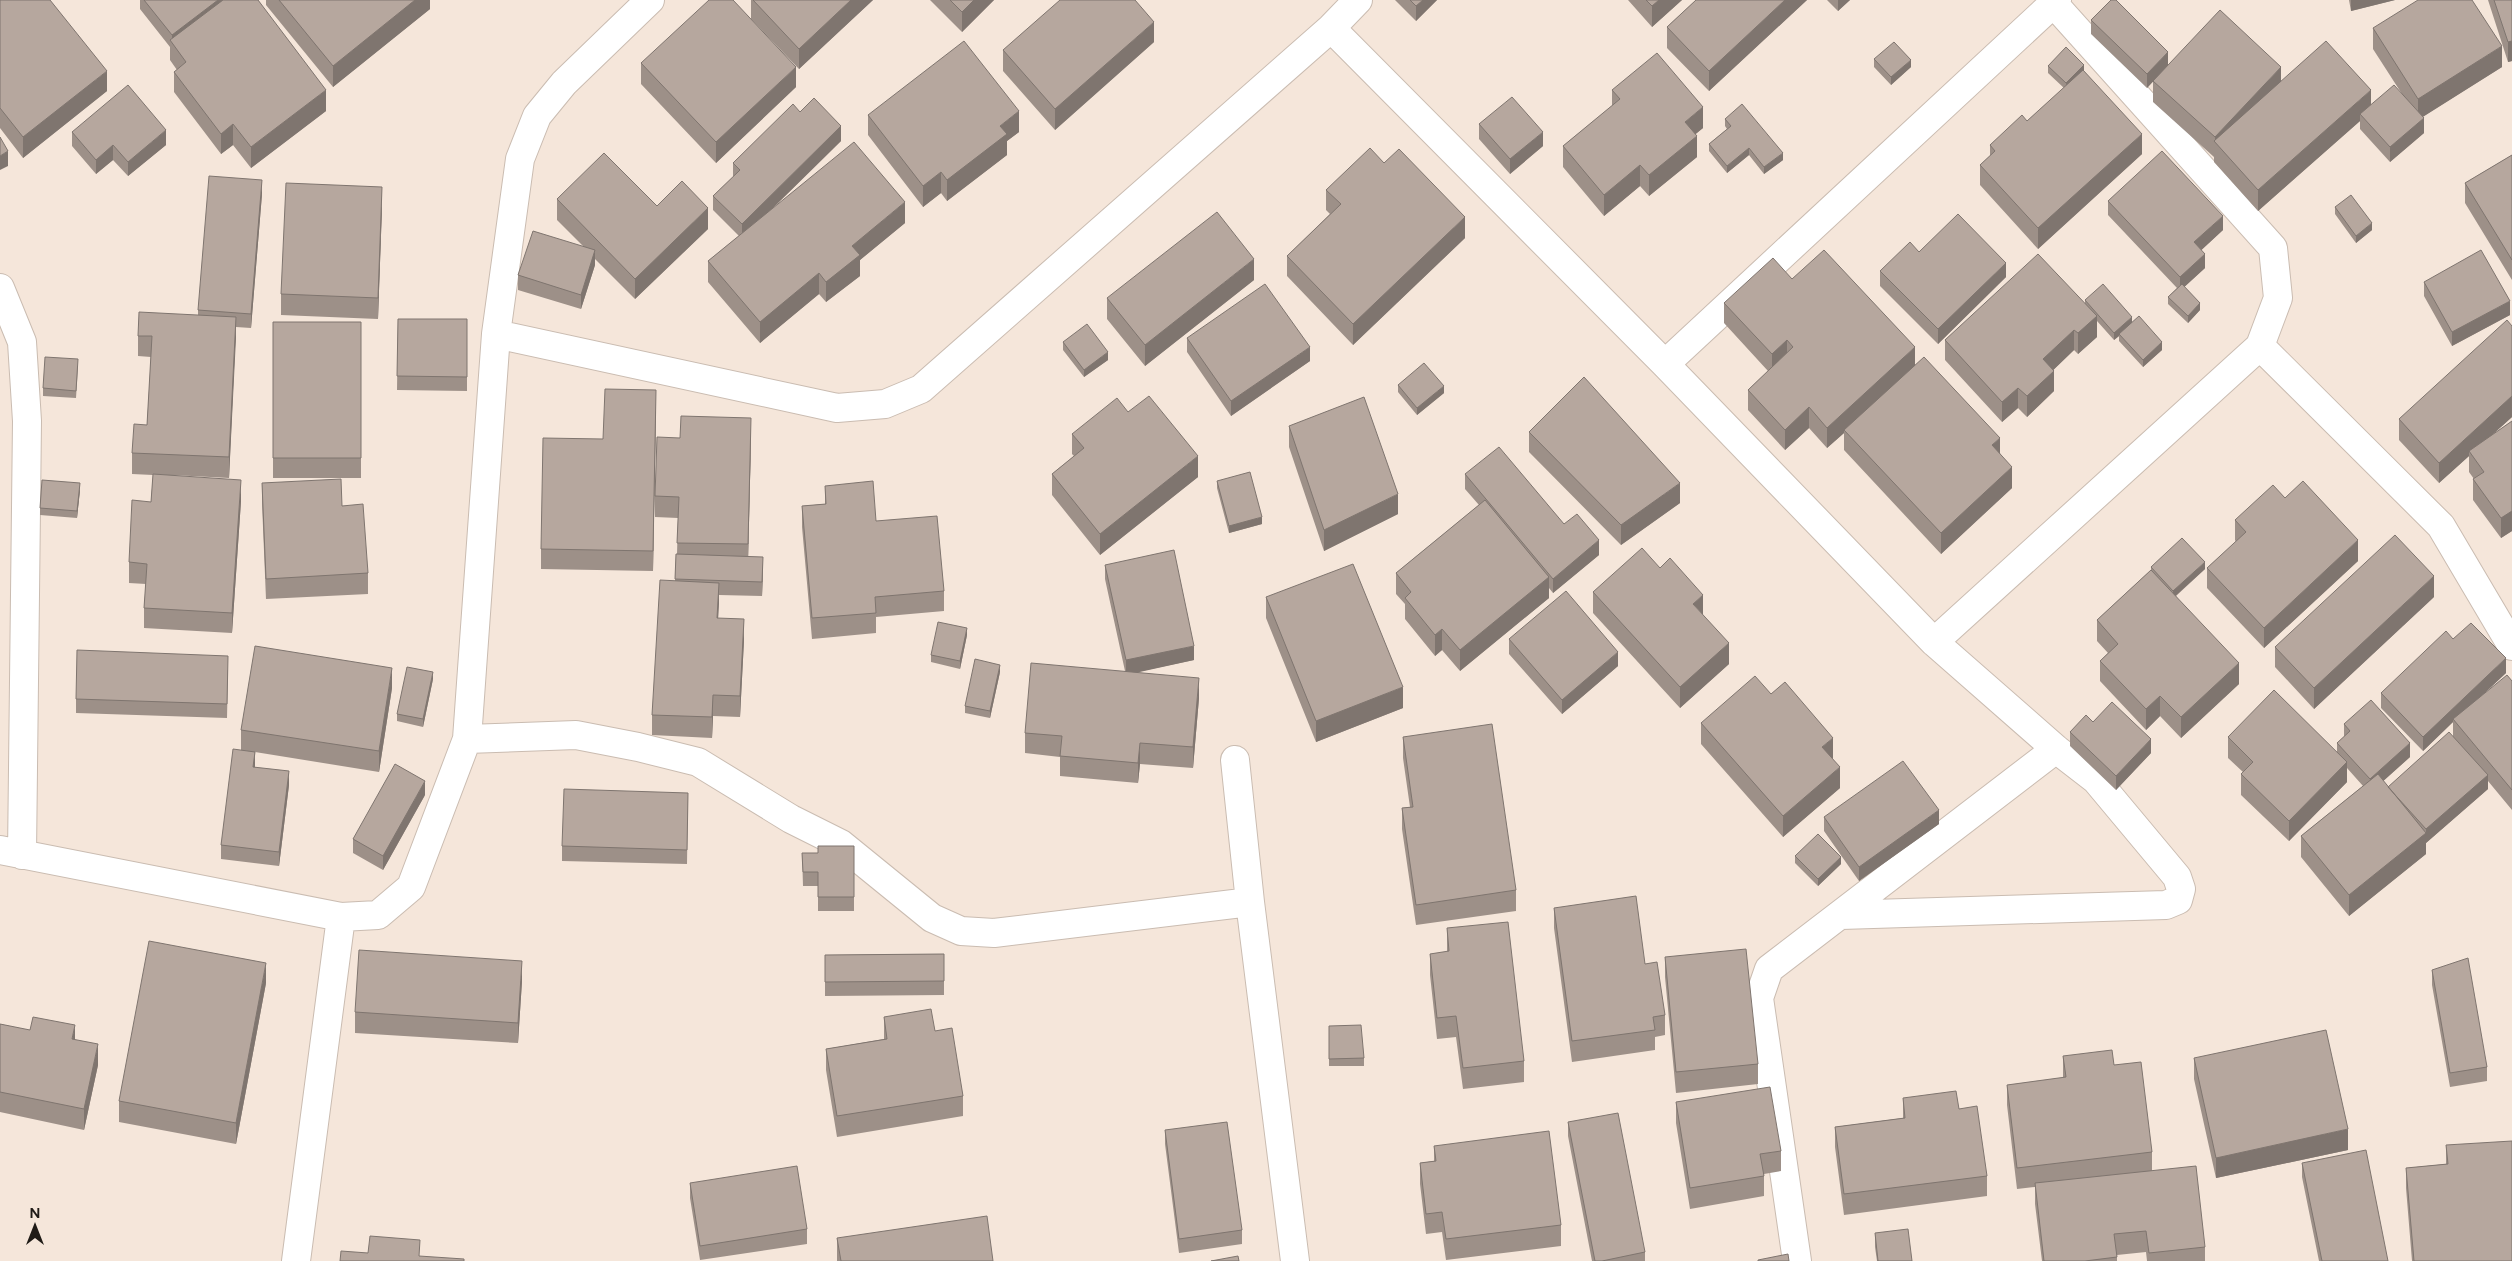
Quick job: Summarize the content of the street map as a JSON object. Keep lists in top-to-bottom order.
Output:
{
  "north": "top"
}
